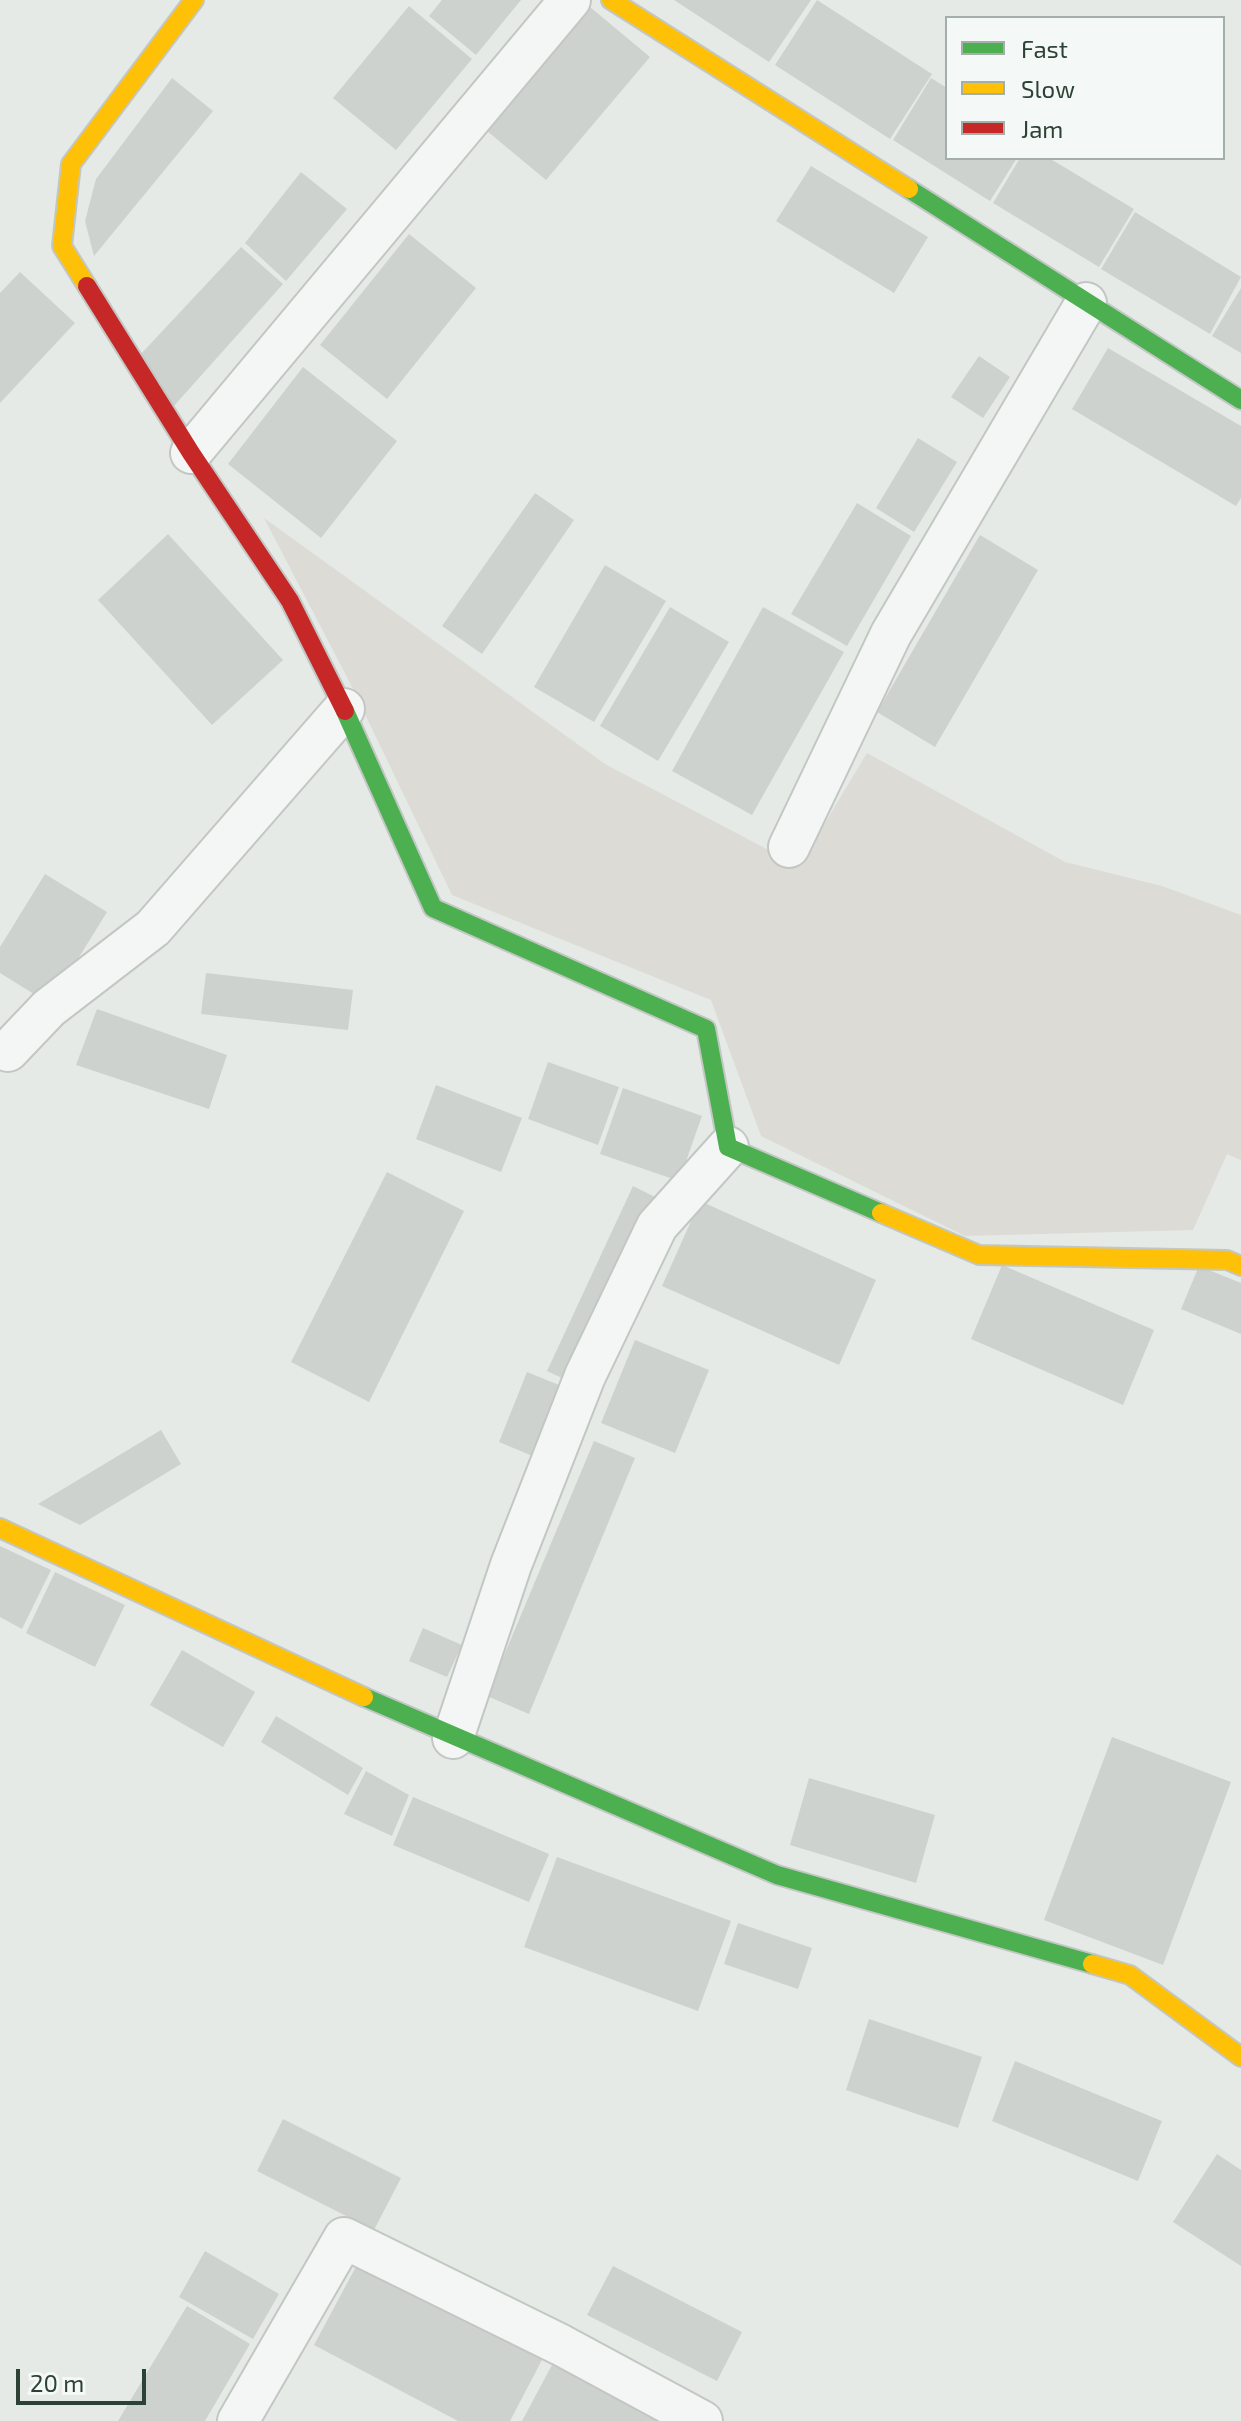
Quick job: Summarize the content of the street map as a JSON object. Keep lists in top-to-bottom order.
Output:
{
  "legend": ["Fast", "Slow", "Jam"],
  "scale_bar": "20 m"
}
